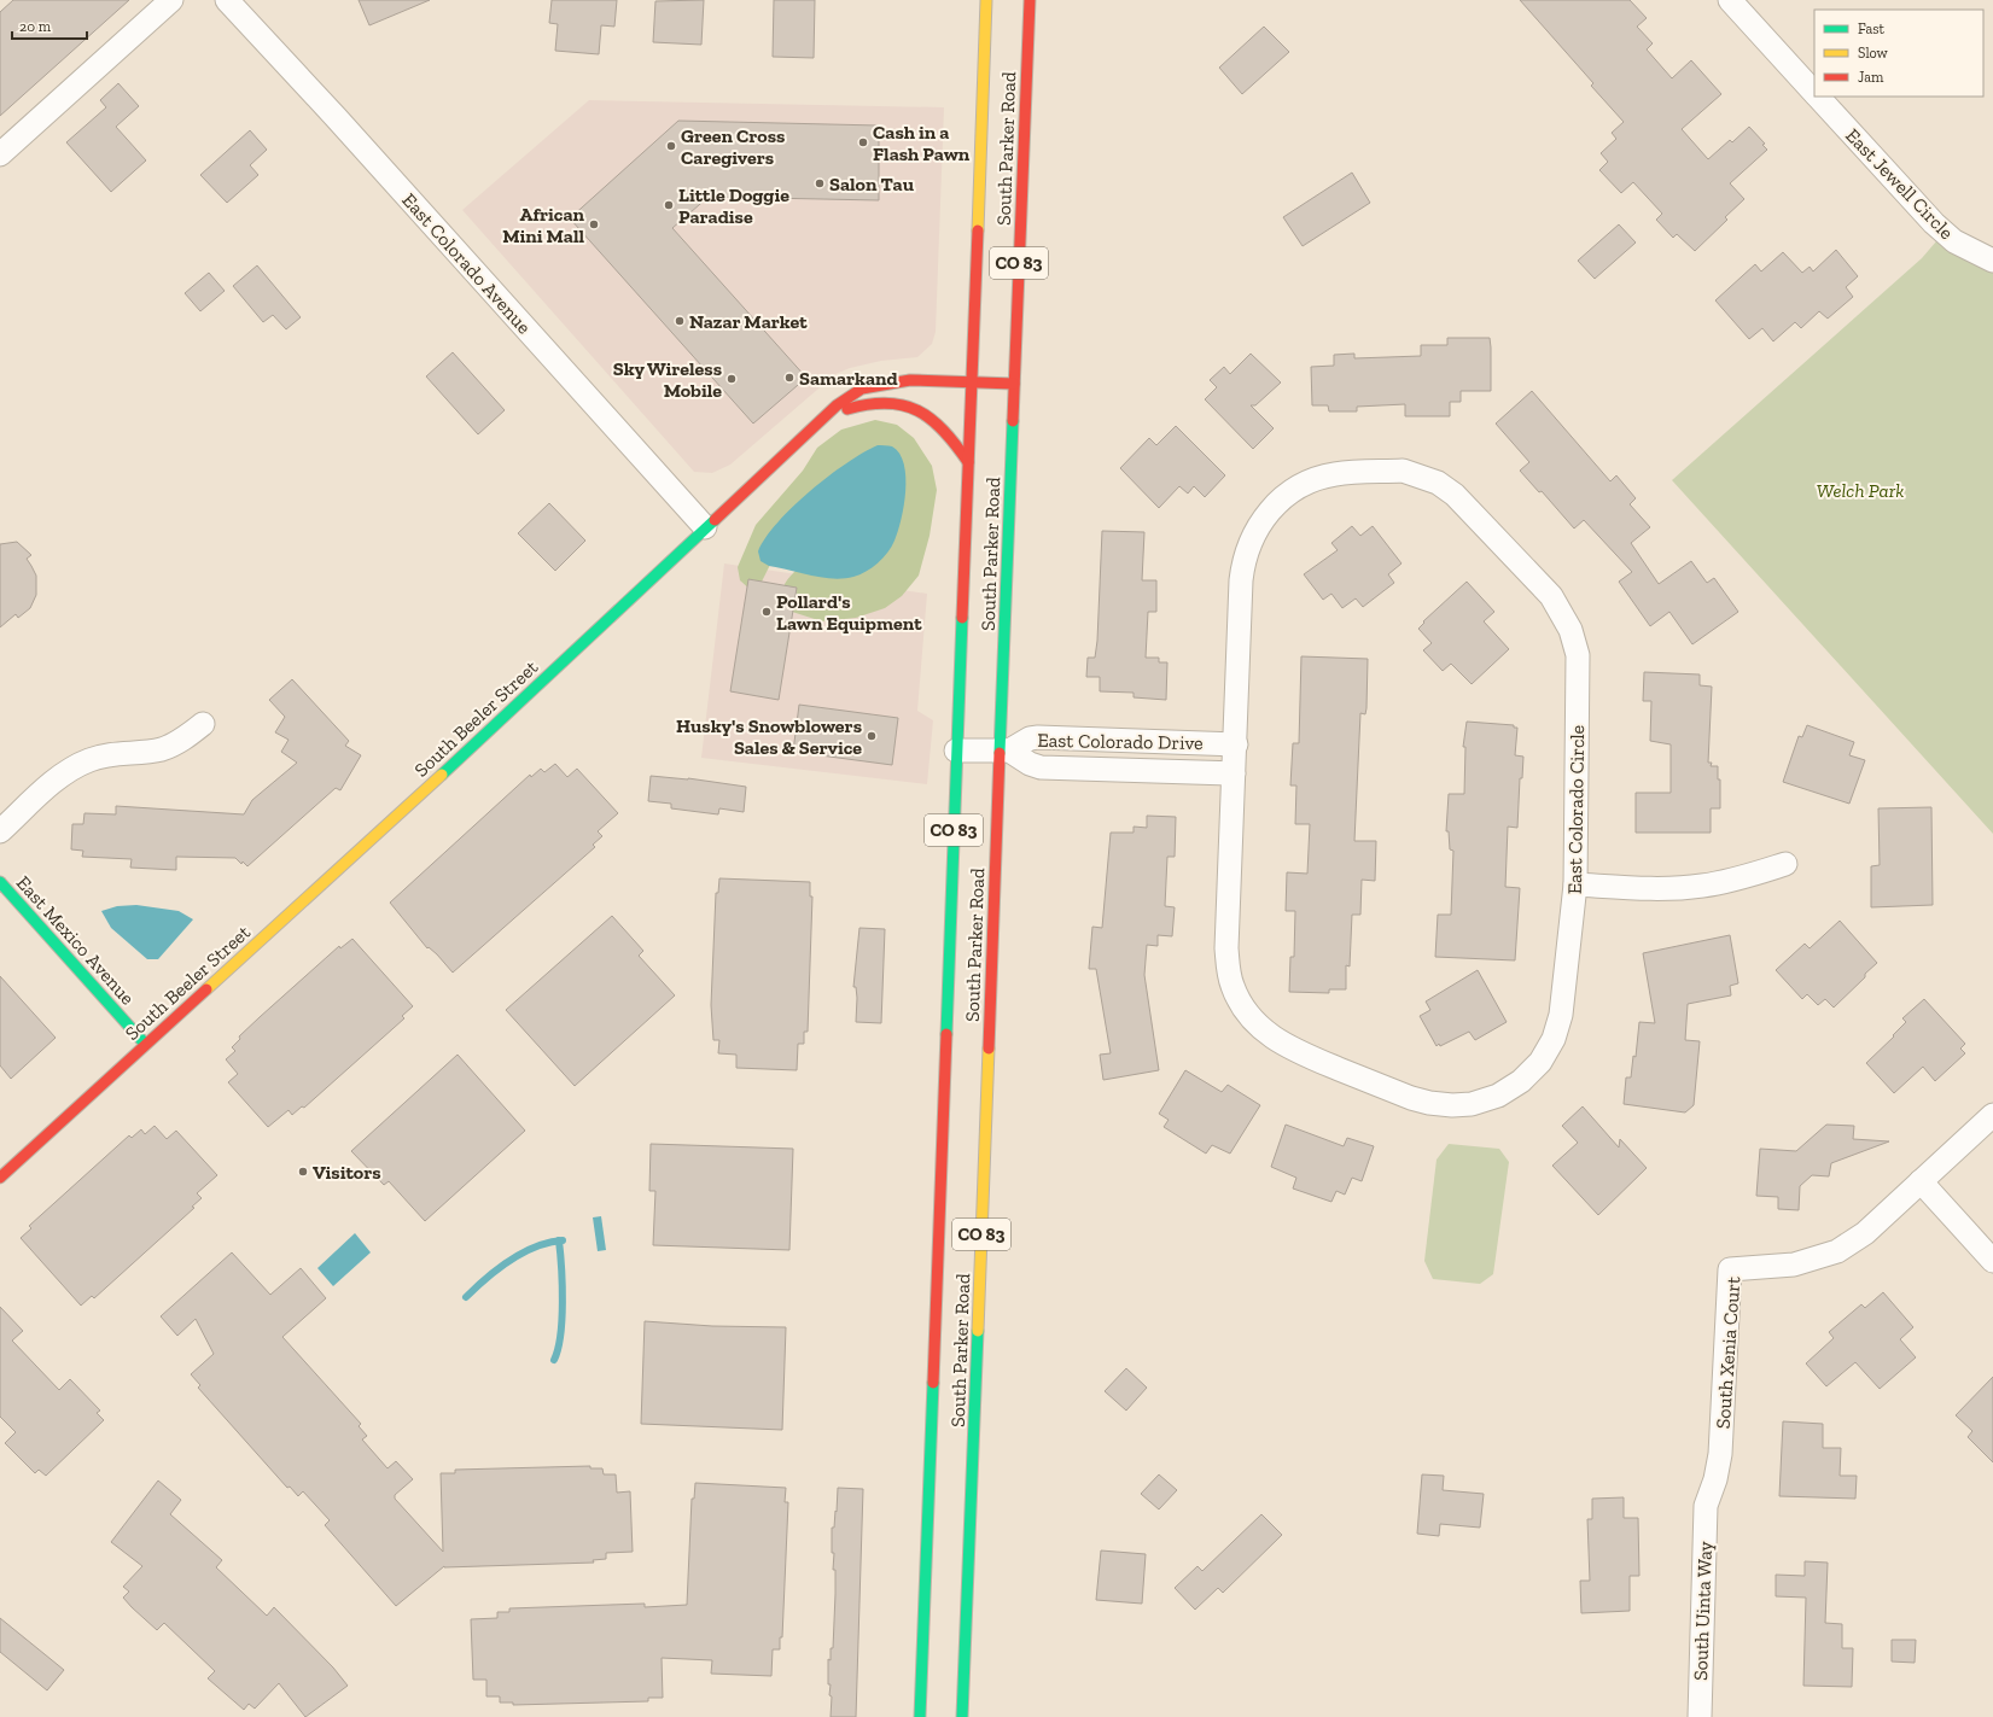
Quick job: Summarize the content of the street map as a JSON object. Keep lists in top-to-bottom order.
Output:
{
  "streets": {
    "main road": [
      "South Parker Road",
      "CO 83",
      "South Beeler Street",
      "East Mexico Avenue"
    ],
    "street": [
      "East Jewell Circle",
      "East Colorado Avenue",
      "East Colorado Drive",
      "East Colorado Circle",
      "South Xenia Court",
      "South Uinta Way"
    ]
  },
  "crossings": [
    ["South Parker Road", "South Beeler Street"],
    ["South Parker Road", "East Colorado Drive"],
    ["East Colorado Avenue", "South Beeler Street"],
    ["South Beeler Street", "East Mexico Avenue"],
    ["East Colorado Drive", "East Colorado Circle"],
    ["South Xenia Court", "South Uinta Way"]
  ],
  "parks": ["Welch Park"],
  "places": [
    "Cash in a Flash Pawn",
    "Green Cross Caregivers",
    "Salon Tau",
    "Little Doggie Paradise",
    "African Mini Mall",
    "Nazar Market",
    "Samarkand",
    "Sky Wireless Mobile",
    "Pollard's Lawn Equipment",
    "Husky's Snowblowers Sales & Service",
    "Visitors"
  ],
  "legend": ["Fast", "Slow", "Jam"],
  "scale_bar": "20 m"
}
